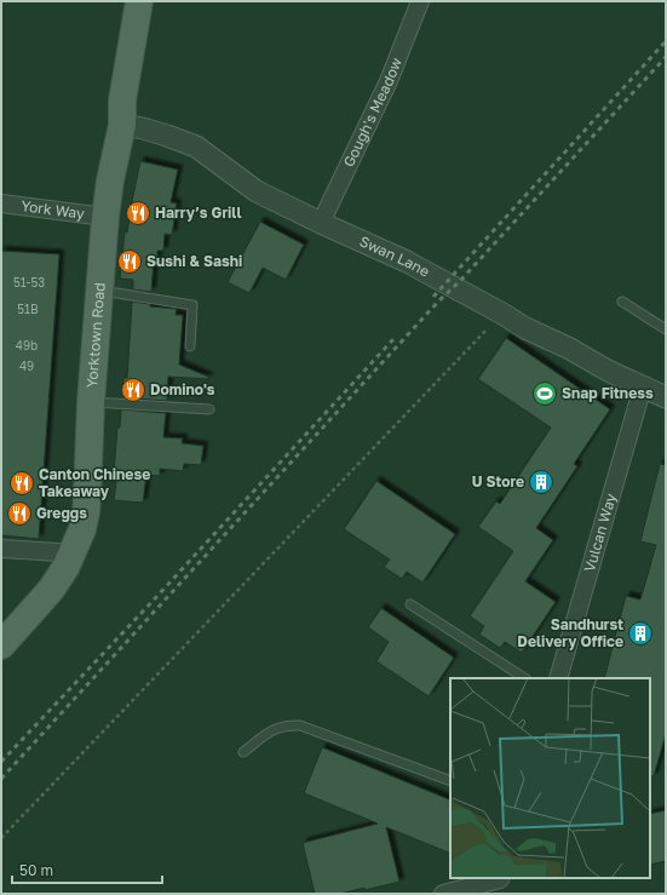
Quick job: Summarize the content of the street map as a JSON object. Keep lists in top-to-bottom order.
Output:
{
  "streets": {
    "main road": ["Yorktown Road"],
    "street": [
      "Gough's Meadow",
      "York Way",
      "Swan Lane",
      "Vulcan Way"
    ]
  },
  "crossings": [
    ["Gough's Meadow", "Swan Lane"],
    ["York Way", "Yorktown Road"],
    ["Swan Lane", "Yorktown Road"],
    ["Swan Lane", "Vulcan Way"]
  ],
  "places": {
    "restaurant": [
      "Harry’s Grill",
      "Sushi & Sashi",
      "Domino's",
      "Canton Chinese Takeaway",
      "Greggs"
    ],
    "sports": ["Snap Fitness"],
    "building": ["U Store", "Sandhurst Delivery Office"]
  },
  "house_numbers": [
    "51-53",
    "51B",
    "49b",
    "49"
  ],
  "scale_bar": "50 m"
}
